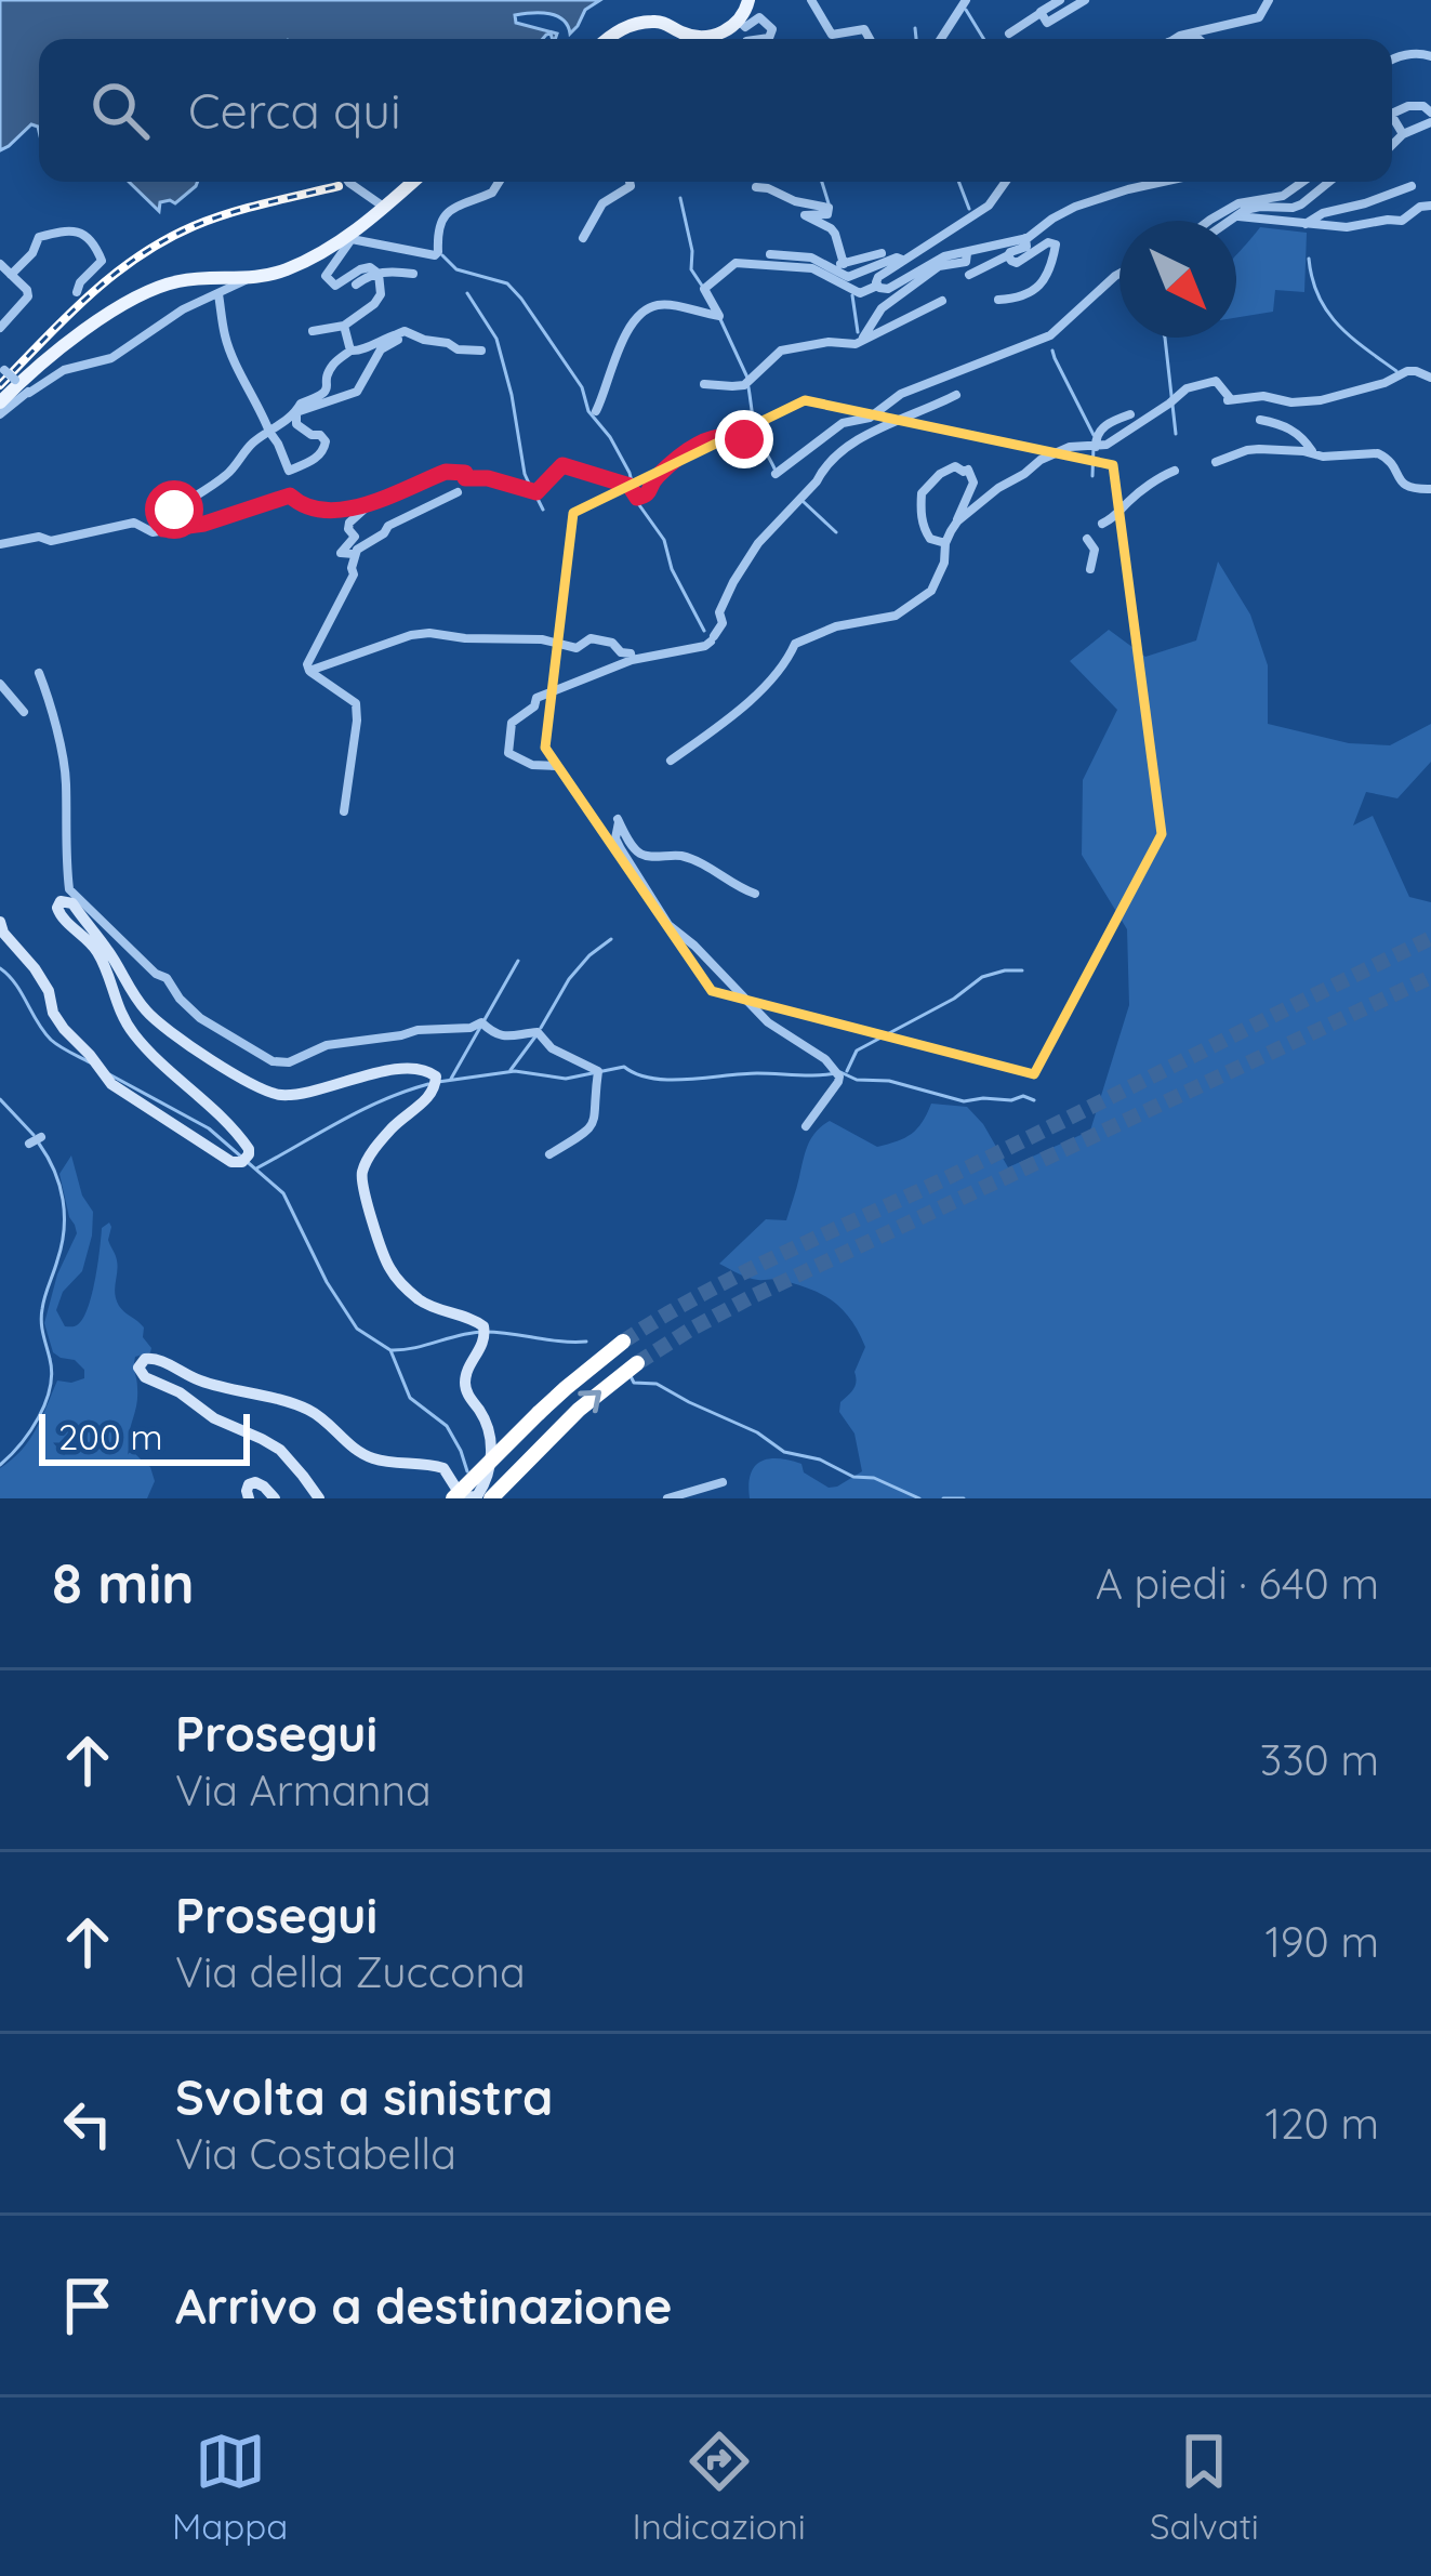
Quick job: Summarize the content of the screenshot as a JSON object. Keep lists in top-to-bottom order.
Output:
{
  "scale_bar": "200 m",
  "north": "bottom right",
  "page": {
    "search": "Cerca qui",
    "scale": "200 m",
    "heading": ["8 min", "A piedi · 640 m"],
    "list": [
      ["Prosegui", "Via Armanna", "330 m"],
      ["Prosegui", "Via della Zuccona", "190 m"],
      ["Svolta a sinistra", "Via Costabella", "120 m"],
      "Arrivo a destinazione"
    ],
    "nav": ["Mappa", "Indicazioni", "Salvati"]
  }
}
